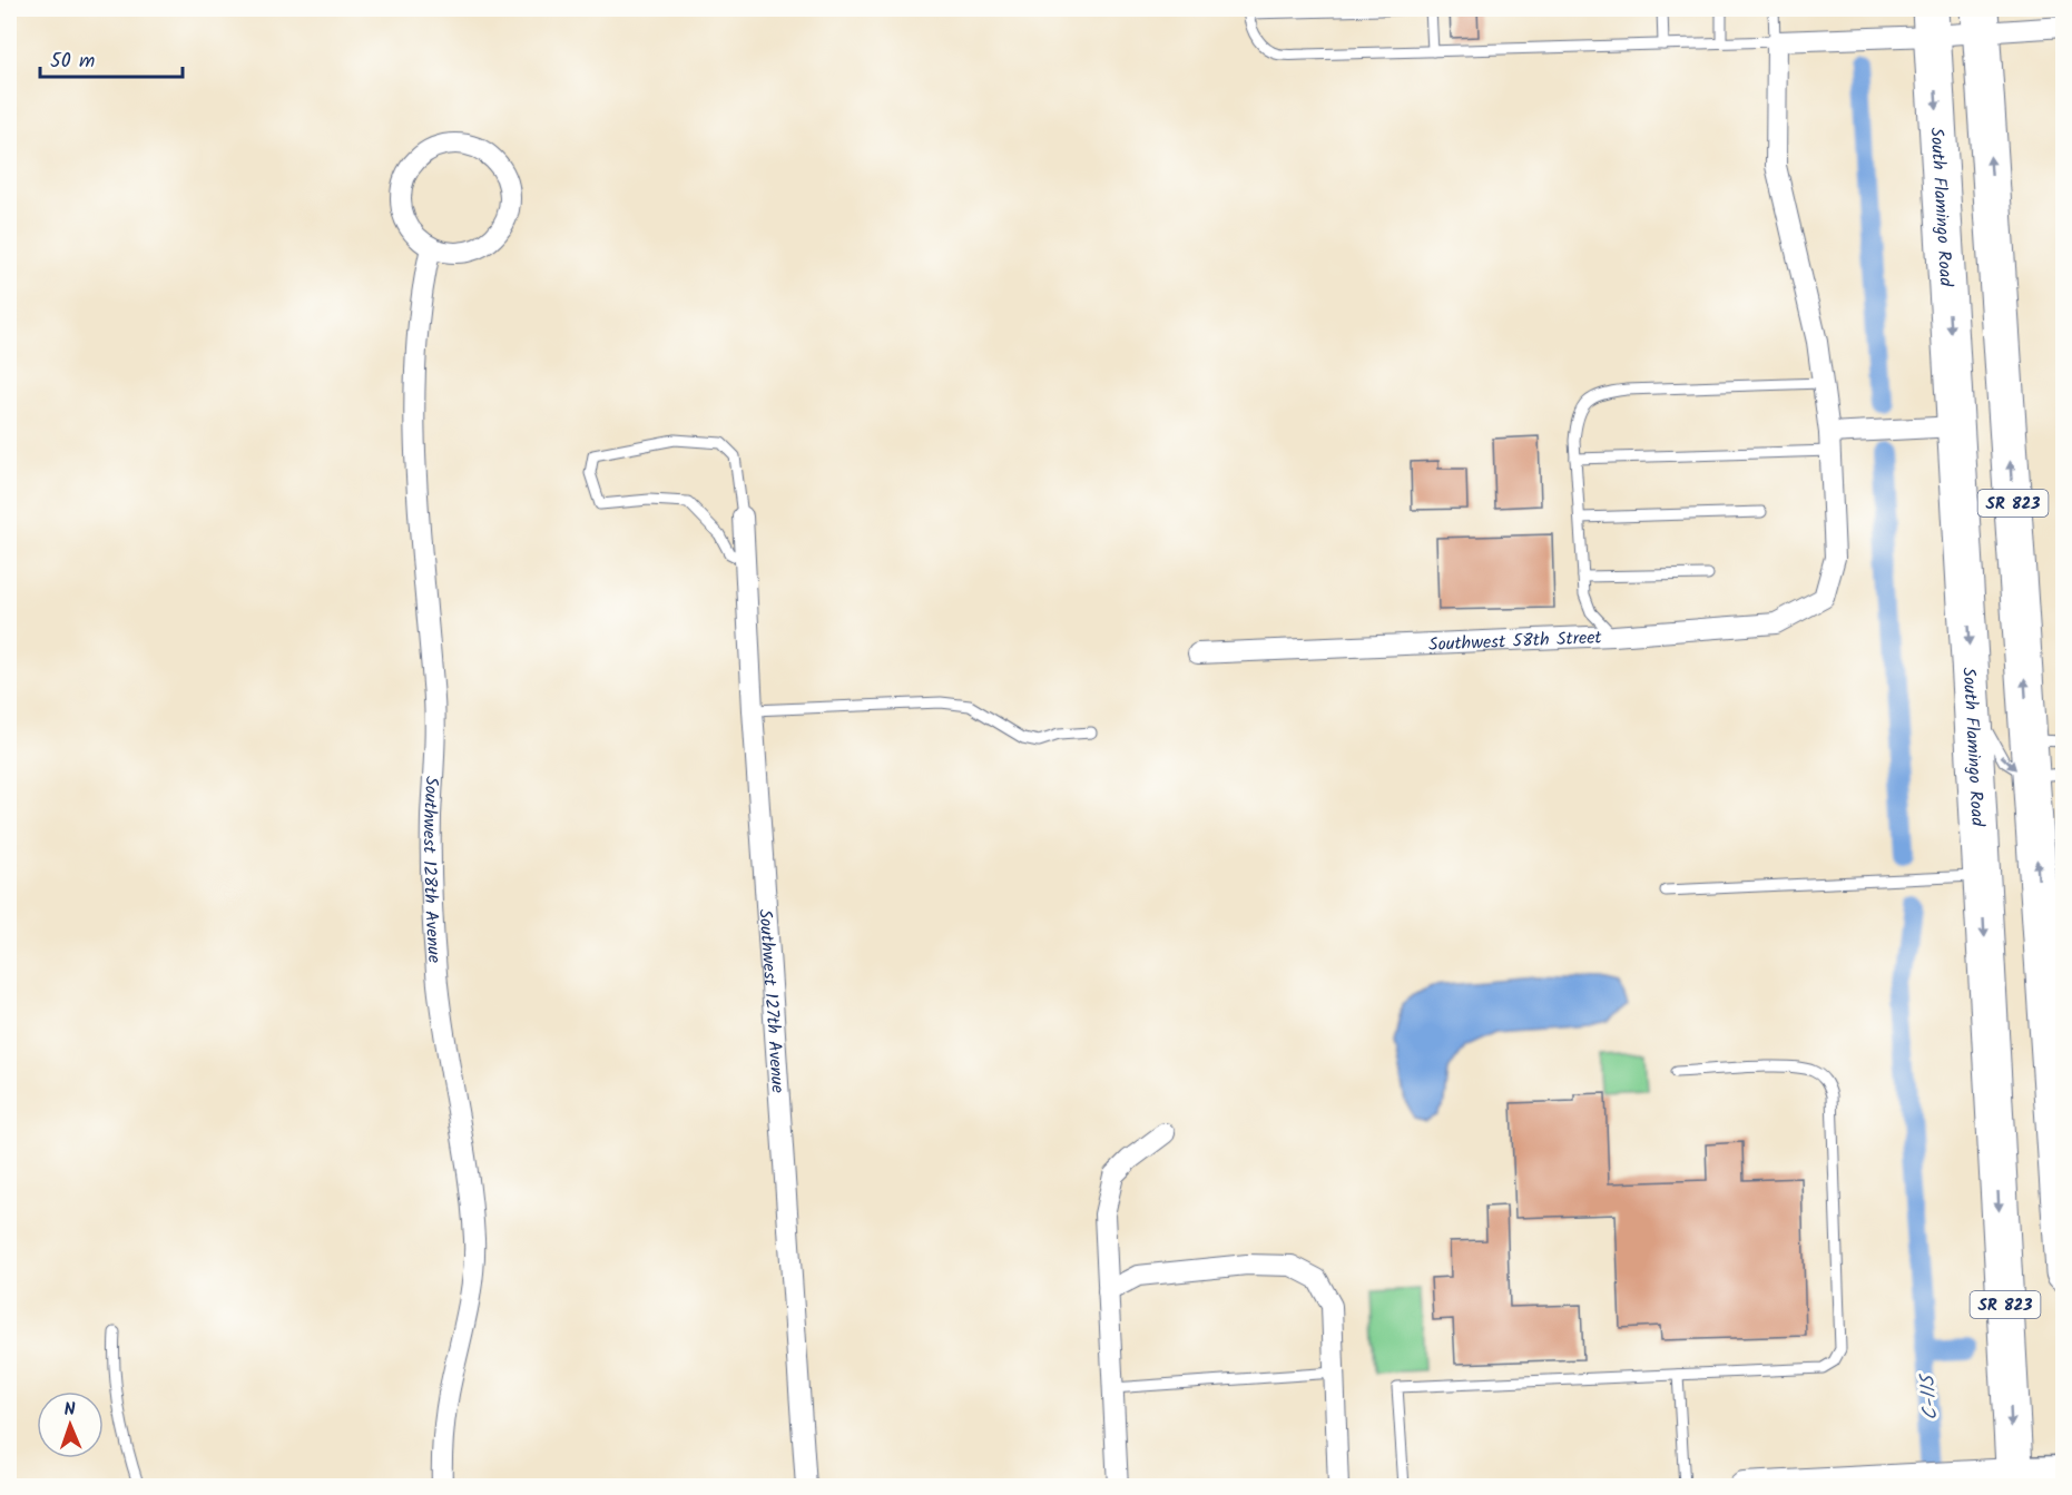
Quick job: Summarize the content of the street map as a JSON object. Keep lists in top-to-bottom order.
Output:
{
  "streets": {
    "highway": ["South Flamingo Road", "SR 823"],
    "street": ["Southwest 58th Street", "Southwest 128th Avenue", "Southwest 127th Avenue"]
  },
  "water": ["C-11S"],
  "scale_bar": "50 m",
  "north": "top"
}
